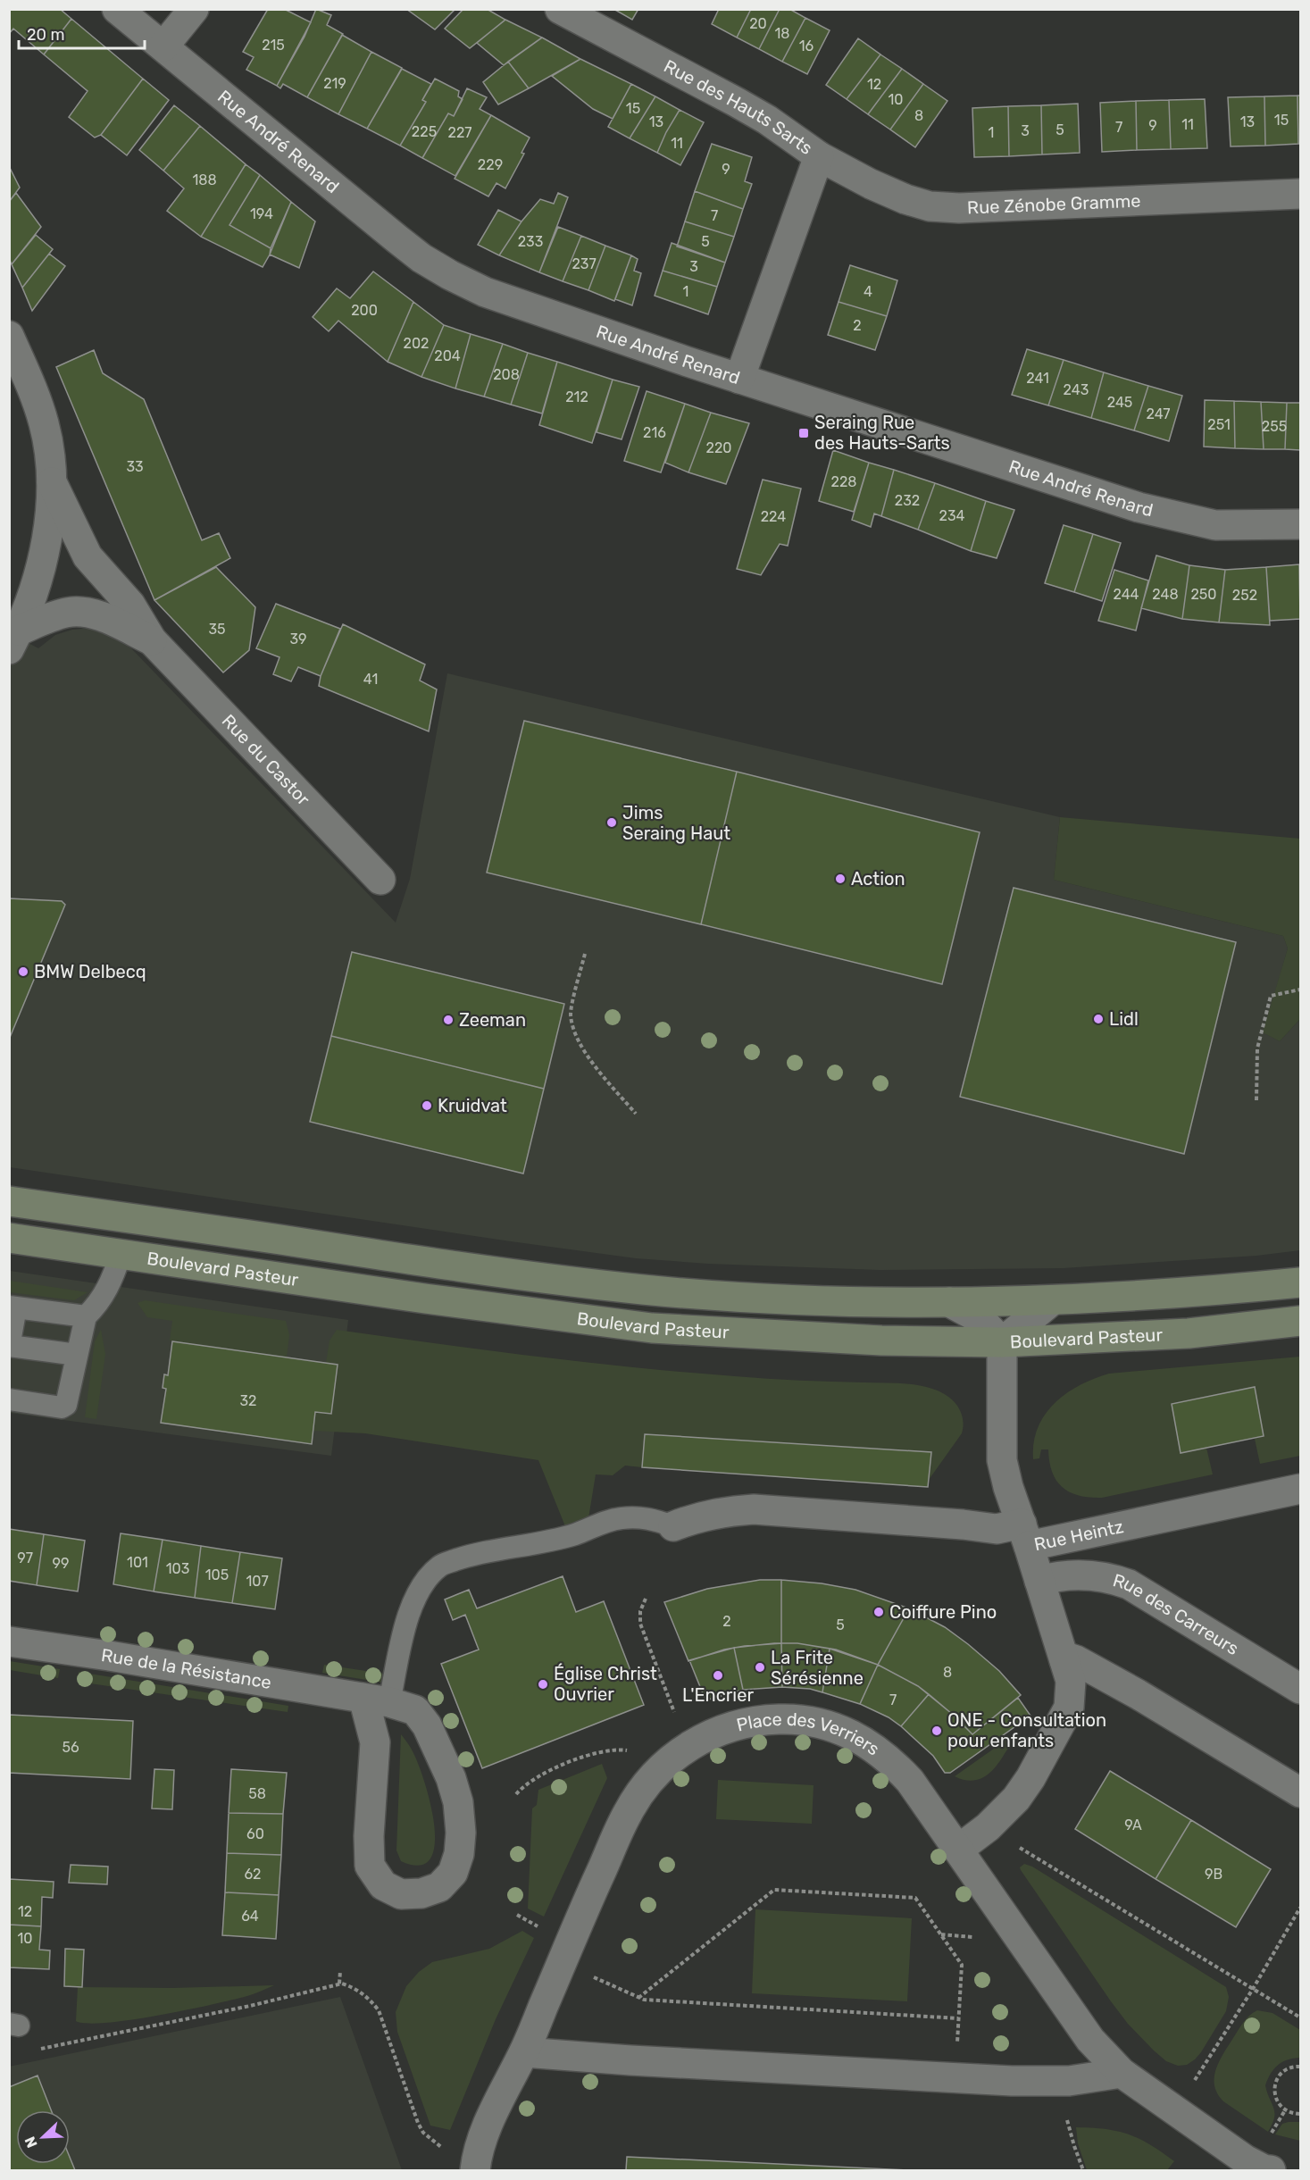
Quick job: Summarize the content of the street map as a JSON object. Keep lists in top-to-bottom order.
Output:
{
  "streets": {
    "street": [
      "Rue des Hauts Sarts",
      "Rue André Renard",
      "Rue Zénobe Gramme",
      "Rue du Castor",
      "Boulevard Pasteur",
      "Rue Heintz",
      "Rue des Carreurs",
      "Rue de la Résistance",
      "Place des Verriers"
    ]
  },
  "crossings": [
    ["Rue des Hauts Sarts", "Rue André Renard"],
    ["Rue des Hauts Sarts", "Rue Zénobe Gramme"],
    ["Boulevard Pasteur", "Rue Heintz"]
  ],
  "places": {
    "transit": ["Seraing Rue des Hauts-Sarts"],
    "other": [
      "Jims Seraing Haut",
      "Action",
      "BMW Delbecq",
      "Lidl",
      "Zeeman",
      "Kruidvat",
      "Coiffure Pino",
      "La Frite Sérésienne",
      "L'Encrier",
      "Église Christ Ouvrier",
      "ONE - Consultation pour enfants"
    ]
  },
  "house_numbers": [
    "20",
    "18",
    "215",
    "16",
    "219",
    "12",
    "10",
    "15",
    "8",
    "15",
    "13",
    "13",
    "11",
    "9",
    "7",
    "5",
    "3",
    "225",
    "227",
    "1",
    "11",
    "229",
    "9",
    "188",
    "194",
    "7",
    "233",
    "5",
    "237",
    "3",
    "1",
    "4",
    "200",
    "2",
    "202",
    "204",
    "208",
    "241",
    "243",
    "212",
    "245",
    "247",
    "251",
    "255",
    "216",
    "220",
    "33",
    "228",
    "232",
    "234",
    "224",
    "244",
    "248",
    "250",
    "252",
    "35",
    "39",
    "41",
    "32",
    "97",
    "101",
    "99",
    "103",
    "105",
    "107",
    "2",
    "5",
    "8",
    "7",
    "56",
    "58",
    "9A",
    "60",
    "62",
    "9B",
    "12",
    "64",
    "10"
  ],
  "scale_bar": "20 m",
  "north": "bottom left"
}
